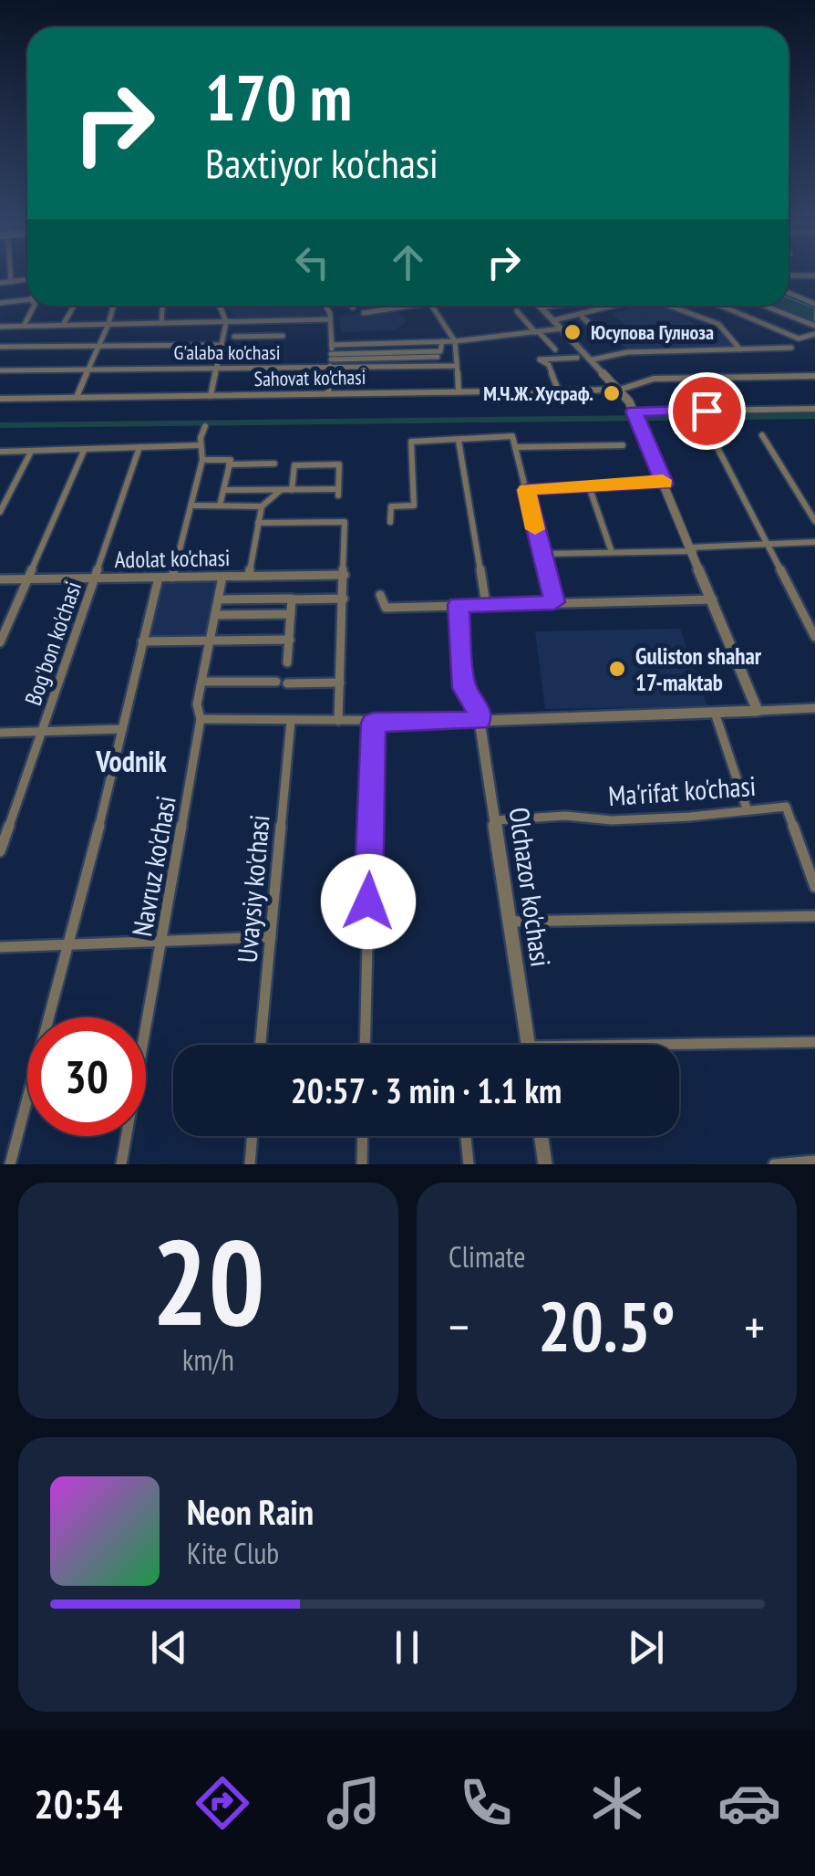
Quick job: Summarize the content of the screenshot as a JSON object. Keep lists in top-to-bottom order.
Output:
{
  "streets": {
    "street": [
      "G'alaba ko'chasi",
      "Sahovat ko'chasi",
      "Adolat ko'chasi",
      "Bog'bon ko'chasi",
      "Ma'rifat ko'chasi",
      "Navruz ko'chasi",
      "Olchazor ko'chasi",
      "Uvaysiy ko'chasi"
    ]
  },
  "crossings": [
    ["Adolat ko'chasi", "Bog'bon ko'chasi"],
    ["Adolat ko'chasi", "Navruz ko'chasi"],
    ["Ma'rifat ko'chasi", "Olchazor ko'chasi"]
  ],
  "districts": ["Vodnik"],
  "places": ["Юсупова Гулноза", "М.Ч.Ж. Хусраф.", "Guliston shahar 17-maktab"],
  "page": {
    "turn": ["170 m", "Baxtiyor ko'chasi"],
    "limit": "30",
    "trip": "20:57 · 3 min · 1.1 km",
    "tile": [
      ["20", "km/h"],
      "Climate"
    ],
    "heat": ["−", "20.5°", "+"],
    "song": ["Neon Rain", "Kite Club"],
    "tabs": "20:54"
  }
}
